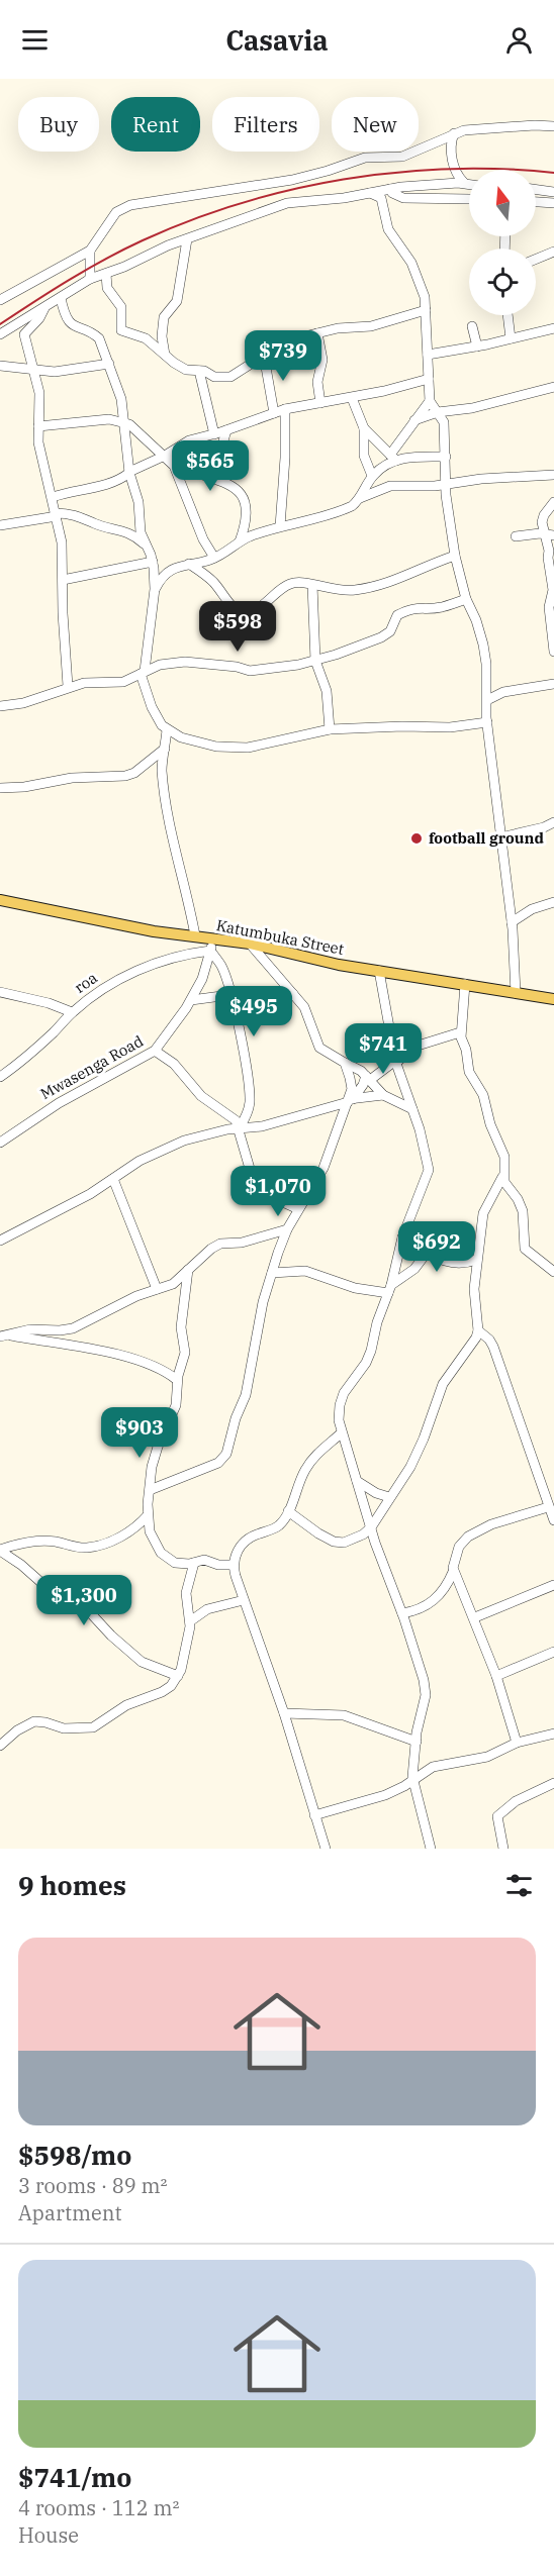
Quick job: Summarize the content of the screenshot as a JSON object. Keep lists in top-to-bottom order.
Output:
{
  "streets": {
    "main road": ["Katumbuka Street"],
    "street": ["roa", "Mwasenga Road"]
  },
  "crossings": [
    ["Katumbuka Street", "roa"],
    ["Katumbuka Street", "Mwasenga Road"],
    ["roa", "Mwasenga Road"]
  ],
  "places": ["football ground"],
  "north": "top",
  "page": {
    "header": "Casavia",
    "chip": [
      "Buy",
      "Rent",
      "Filters",
      "New"
    ],
    "price": [
      "$739",
      "$565",
      "$598",
      "$495",
      "$741",
      "$1,070",
      "$692",
      "$903",
      "$1,300"
    ],
    "heading": "9 homes",
    "list": [
      {
        "name": "$598/mo",
        "note": "3 rooms · 89 m² · Apartment"
      },
      {
        "name": "$741/mo",
        "note": "4 rooms · 112 m² · House"
      }
    ]
  }
}
